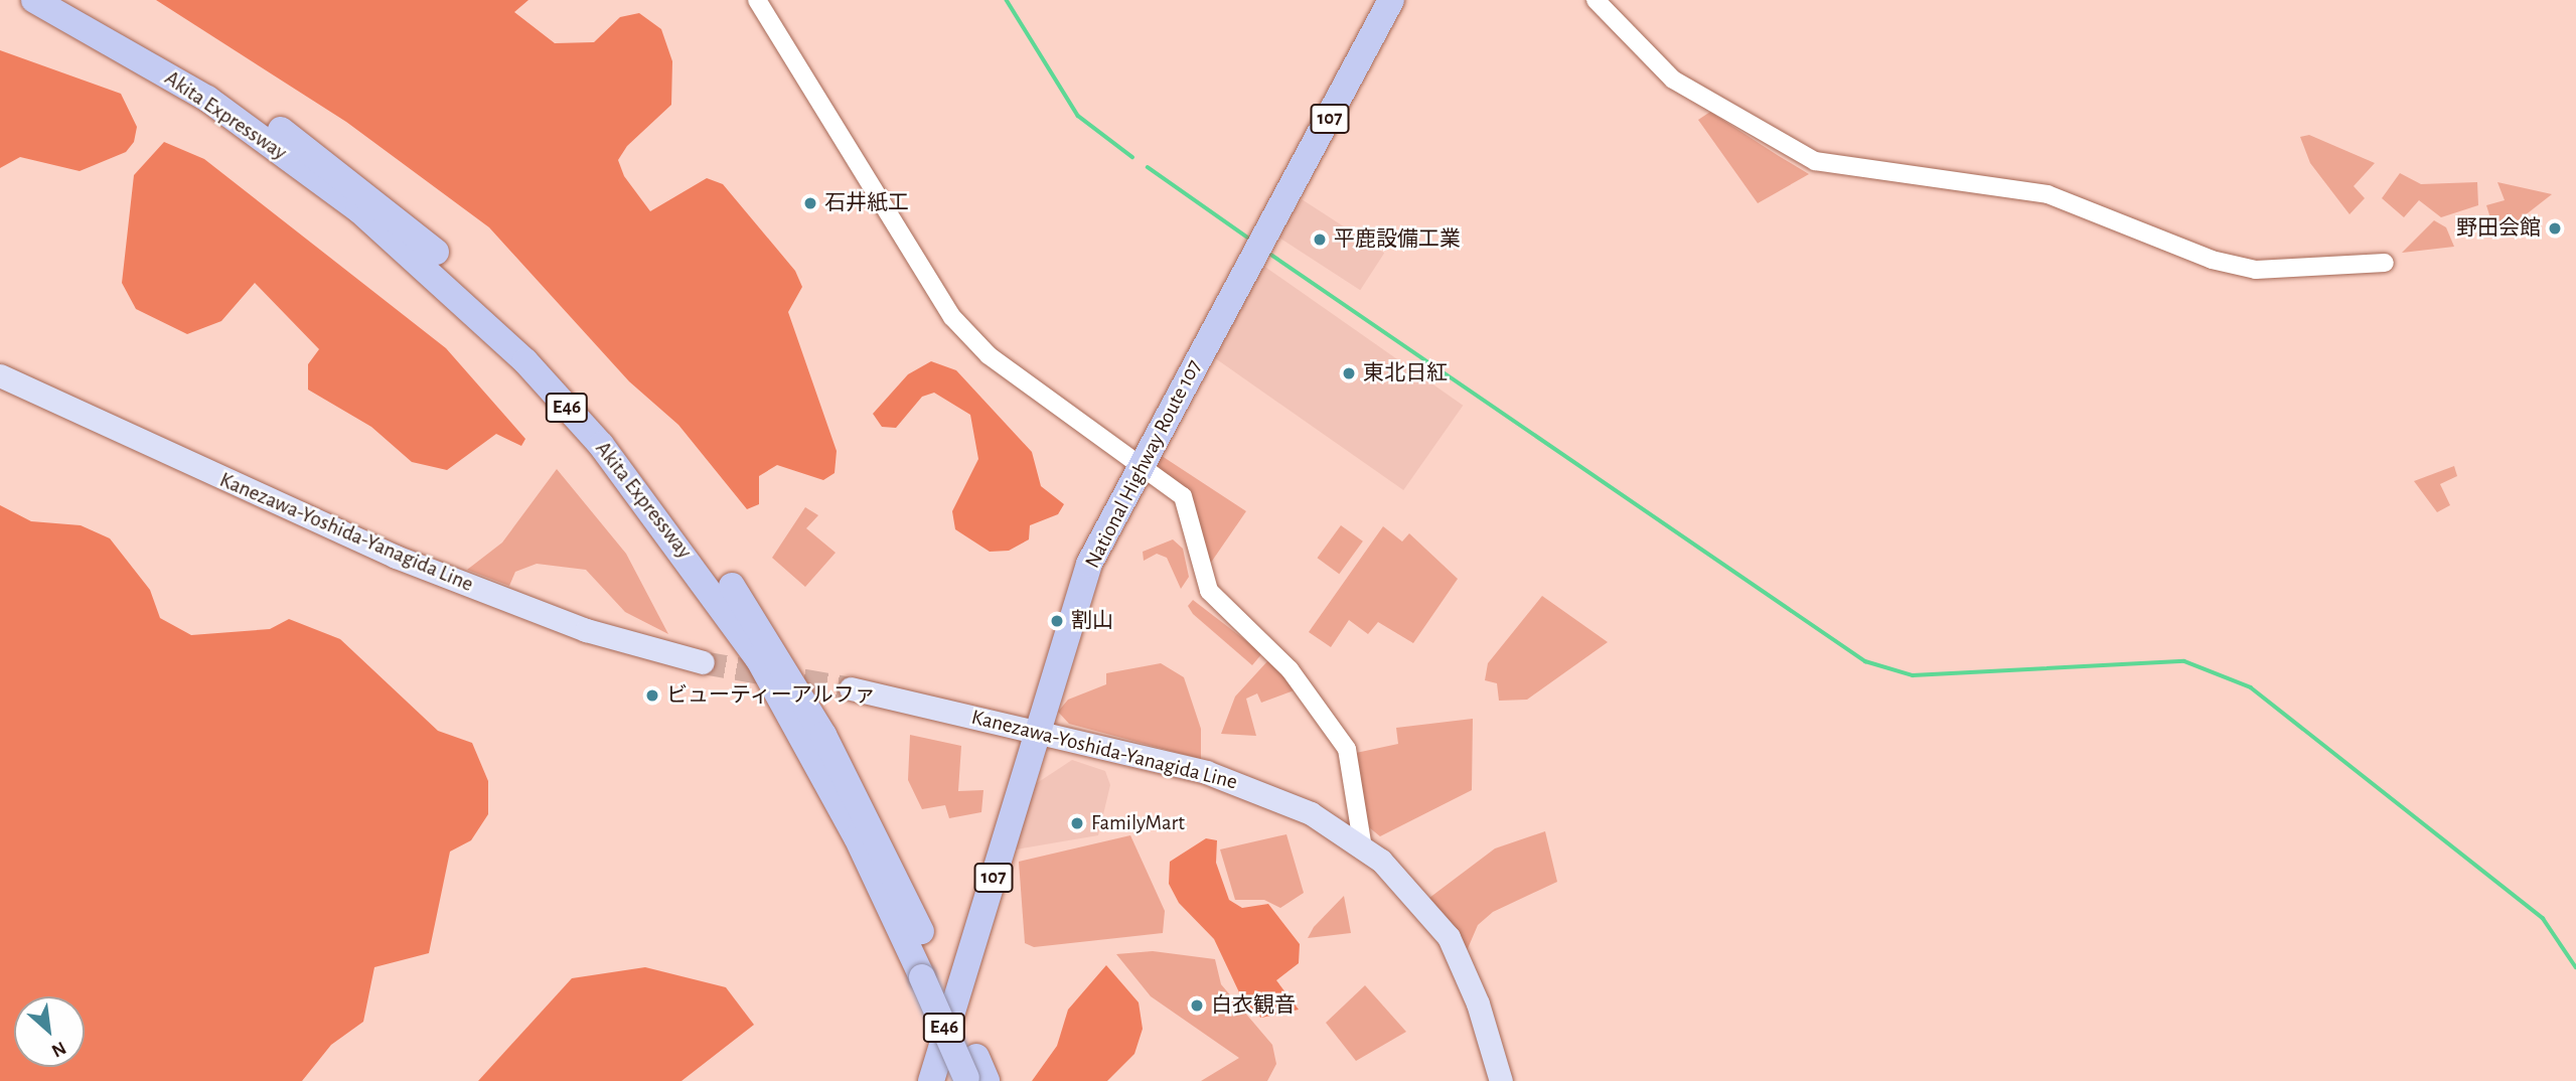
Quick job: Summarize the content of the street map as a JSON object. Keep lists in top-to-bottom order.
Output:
{
  "streets": {
    "highway": [
      "Akita Expressway",
      "107",
      "E46",
      "National Highway Route 107"
    ],
    "main road": ["Kanezawa-Yoshida-Yanagida Line"]
  },
  "crossings": [
    ["National Highway Route 107", "Kanezawa-Yoshida-Yanagida Line"]
  ],
  "places": [
    "石井紙工",
    "野田会館",
    "平鹿設備工業",
    "東北日紅",
    "割山",
    "ビューティーアルファ",
    "FamilyMart",
    "白衣観音"
  ],
  "north": "bottom right"
}
